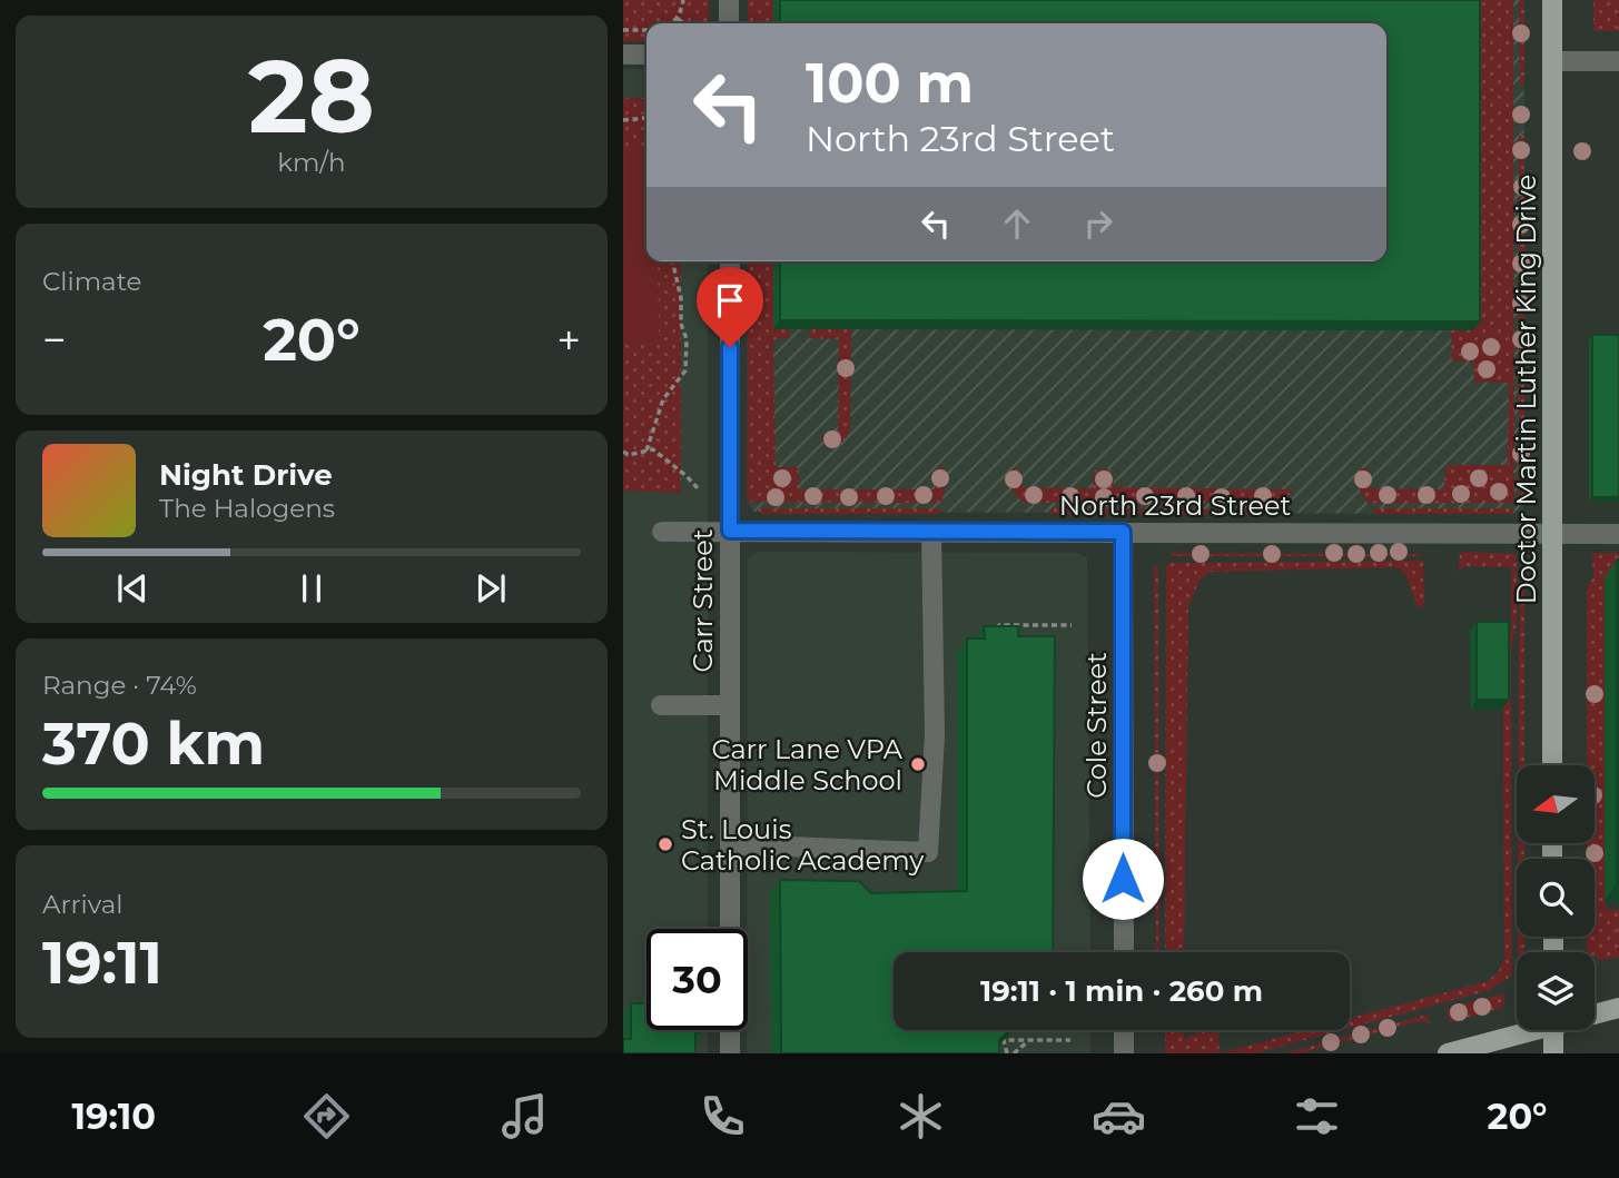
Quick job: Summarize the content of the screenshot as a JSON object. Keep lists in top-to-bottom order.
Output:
{
  "streets": {
    "main road": ["Doctor Martin Luther King Drive"],
    "street": ["North 23rd Street", "Carr Street", "Cole Street"]
  },
  "crossings": [
    ["Doctor Martin Luther King Drive", "North 23rd Street"],
    ["North 23rd Street", "Carr Street"],
    ["North 23rd Street", "Cole Street"]
  ],
  "places": ["Carr Lane VPA Middle School", "St. Louis Catholic Academy"],
  "north": "left",
  "page": {
    "tile": [
      ["28", "km/h"],
      "Climate",
      ["Range · 74%", "370 km"],
      ["Arrival", "19:11"]
    ],
    "turn": ["100 m", "North 23rd Street"],
    "heat": ["−", "20°", "+"],
    "song": ["Night Drive", "The Halogens"],
    "limit": "30",
    "trip": "19:11 · 1 min · 260 m",
    "tabs": ["19:10", "20°"]
  }
}
